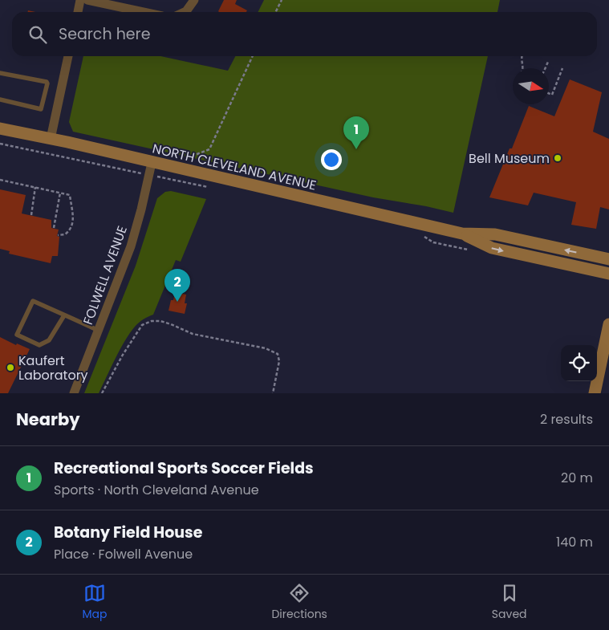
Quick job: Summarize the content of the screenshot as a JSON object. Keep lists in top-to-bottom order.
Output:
{
  "streets": {
    "main road": ["NORTH CLEVELAND AVENUE"],
    "street": ["FOLWELL AVENUE"]
  },
  "crossings": [
    ["NORTH CLEVELAND AVENUE", "FOLWELL AVENUE"]
  ],
  "places": ["Bell Museum", "Kaufert Laboratory"],
  "north": "right",
  "page": {
    "search": "Search here",
    "pins": ["1", "2"],
    "heading": ["Nearby", "2 results"],
    "list": [
      {
        "mark": "1",
        "name": "Recreational Sports Soccer Fields",
        "note": "Sports · North Cleveland Avenue",
        "value": "20 m"
      },
      {
        "mark": "2",
        "name": "Botany Field House",
        "note": "Place · Folwell Avenue",
        "value": "140 m"
      }
    ],
    "nav": ["Map", "Directions", "Saved"]
  }
}
